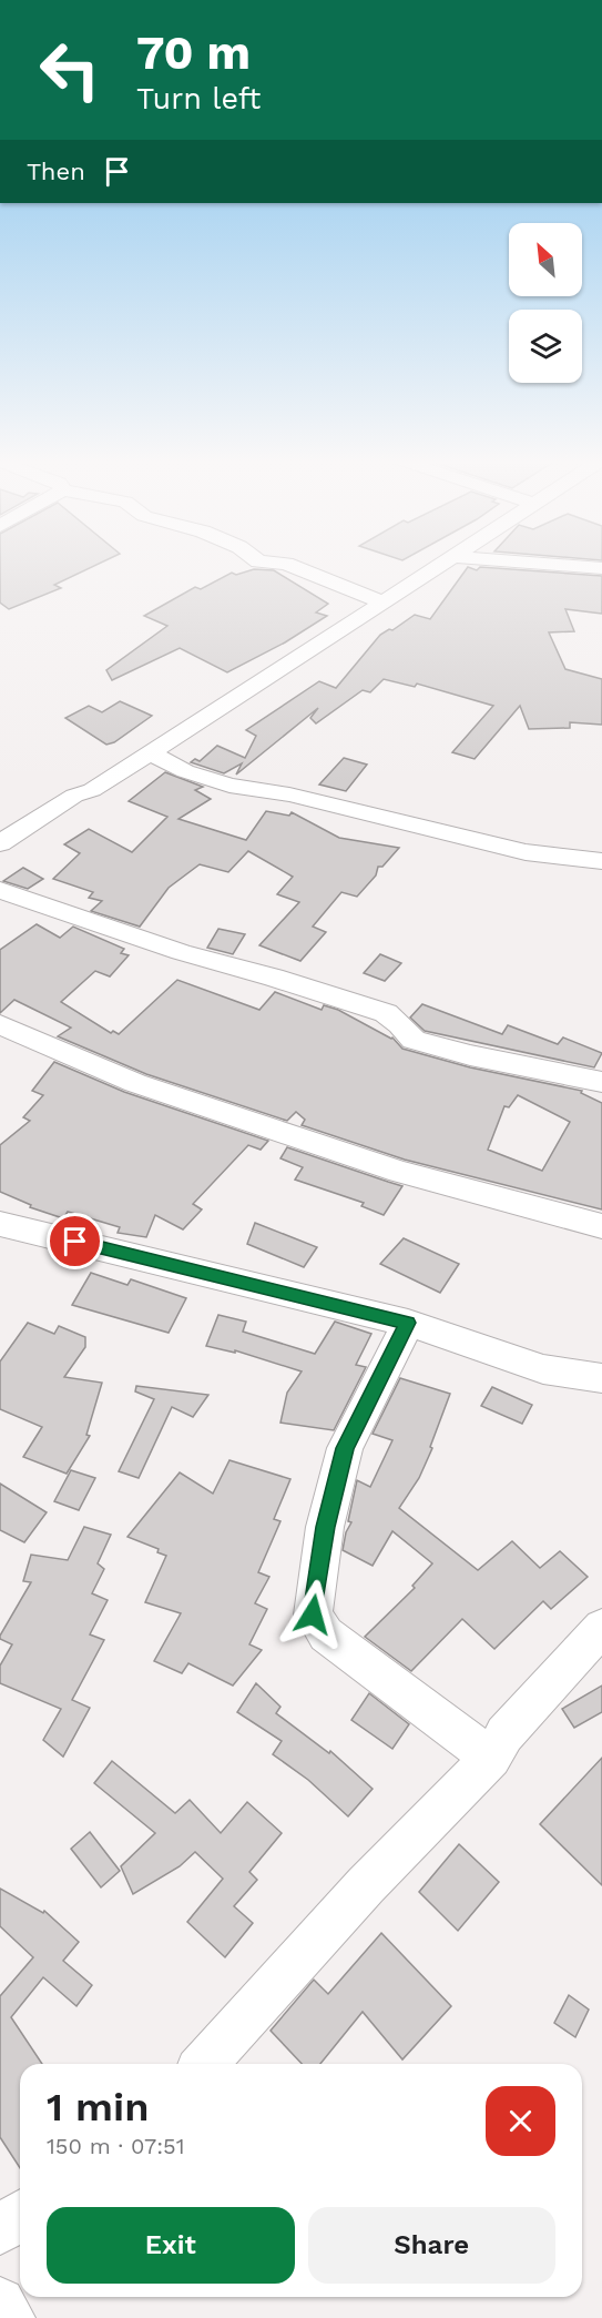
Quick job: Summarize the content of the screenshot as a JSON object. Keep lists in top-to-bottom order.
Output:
{
  "north": "top left",
  "page": {
    "turn": ["70 m", "Turn left"],
    "then": "Then",
    "heading": ["1 min", "150 m · 07:51"],
    "buttons": ["Exit", "Share"]
  }
}
